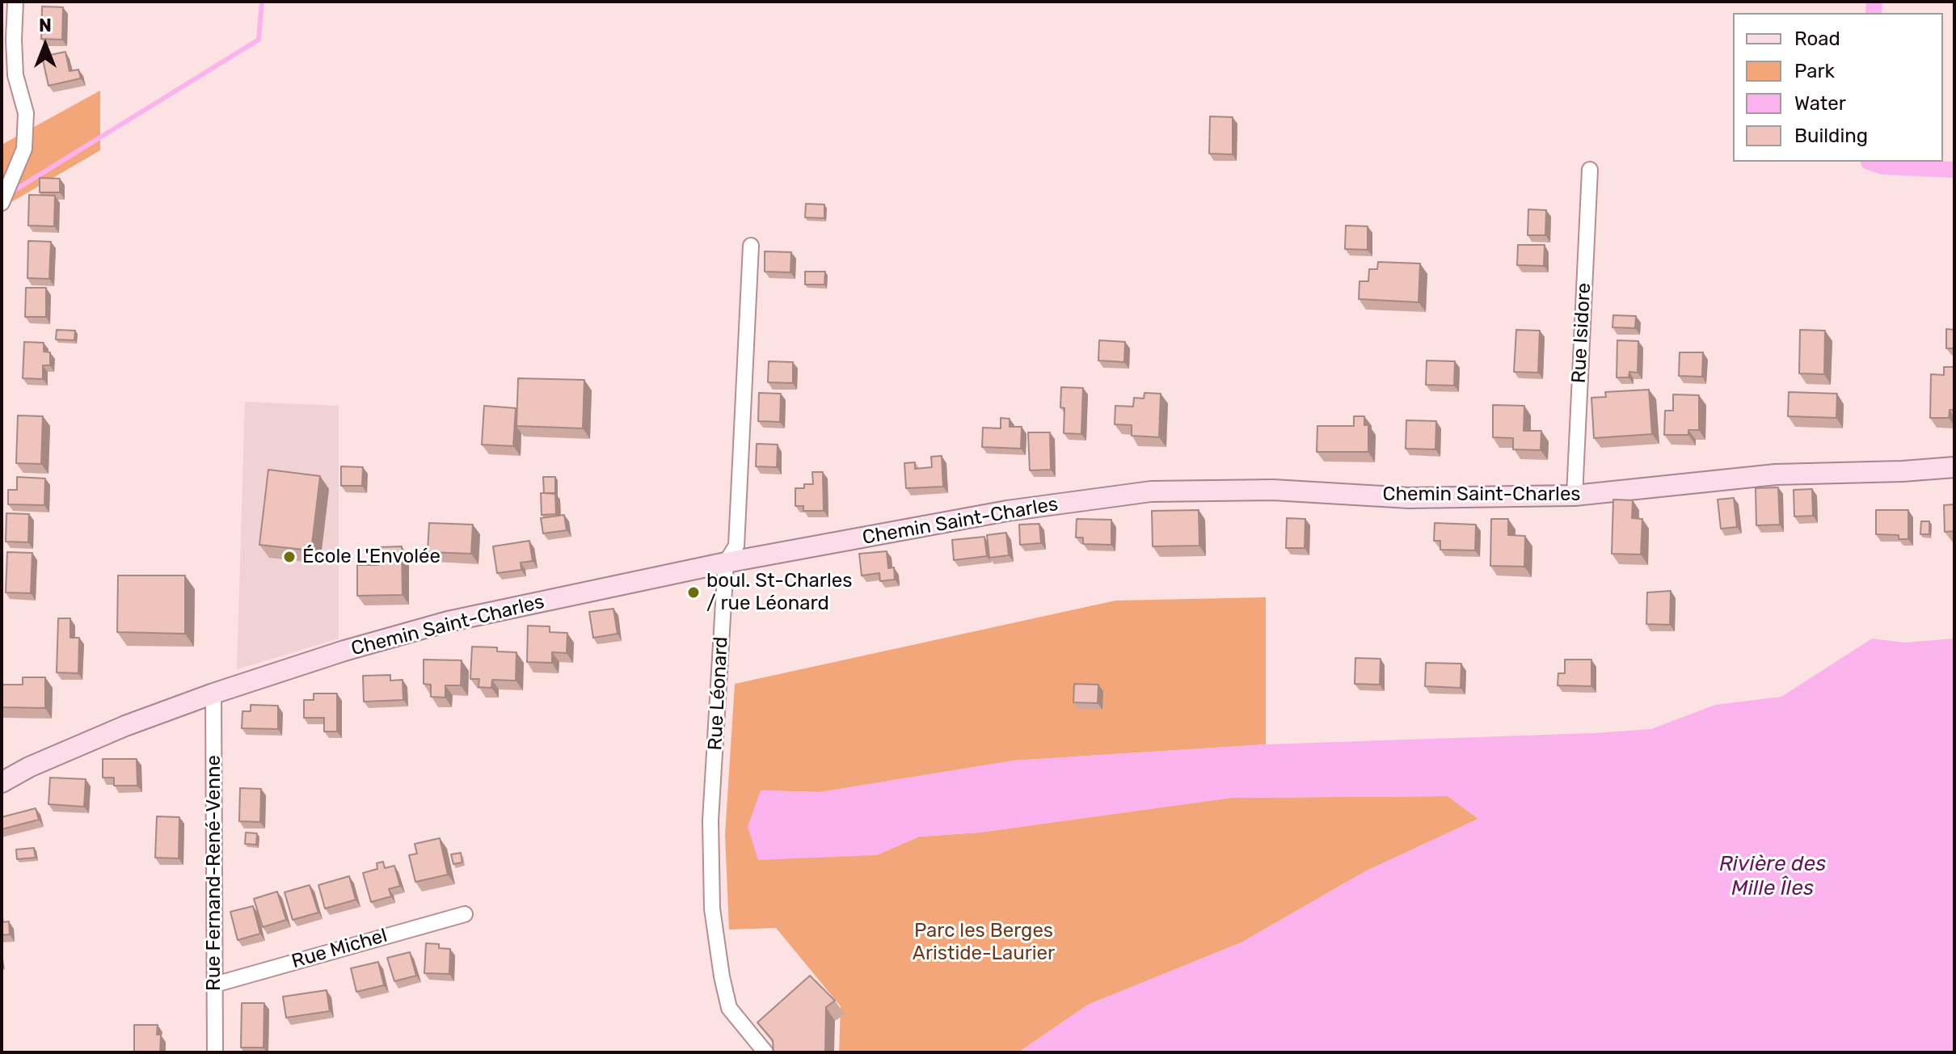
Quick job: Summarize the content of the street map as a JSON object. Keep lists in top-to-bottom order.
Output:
{
  "streets": {
    "main road": ["Chemin Saint-Charles"],
    "street": [
      "Rue Isidore",
      "Rue Léonard",
      "Rue Fernand-René-Venne",
      "Rue Michel"
    ]
  },
  "crossings": [
    ["Rue Isidore", "Chemin Saint-Charles"],
    ["Chemin Saint-Charles", "Rue Léonard"],
    ["Chemin Saint-Charles", "Rue Fernand-René-Venne"],
    ["Rue Fernand-René-Venne", "Rue Michel"]
  ],
  "water": ["Rivière des Mille Îles"],
  "parks": ["Parc les Berges Aristide-Laurier"],
  "places": ["École L'Envolée", "boul. St-Charles / rue Léonard"],
  "legend": [
    "Road",
    "Park",
    "Water",
    "Building"
  ],
  "north": "top"
}
